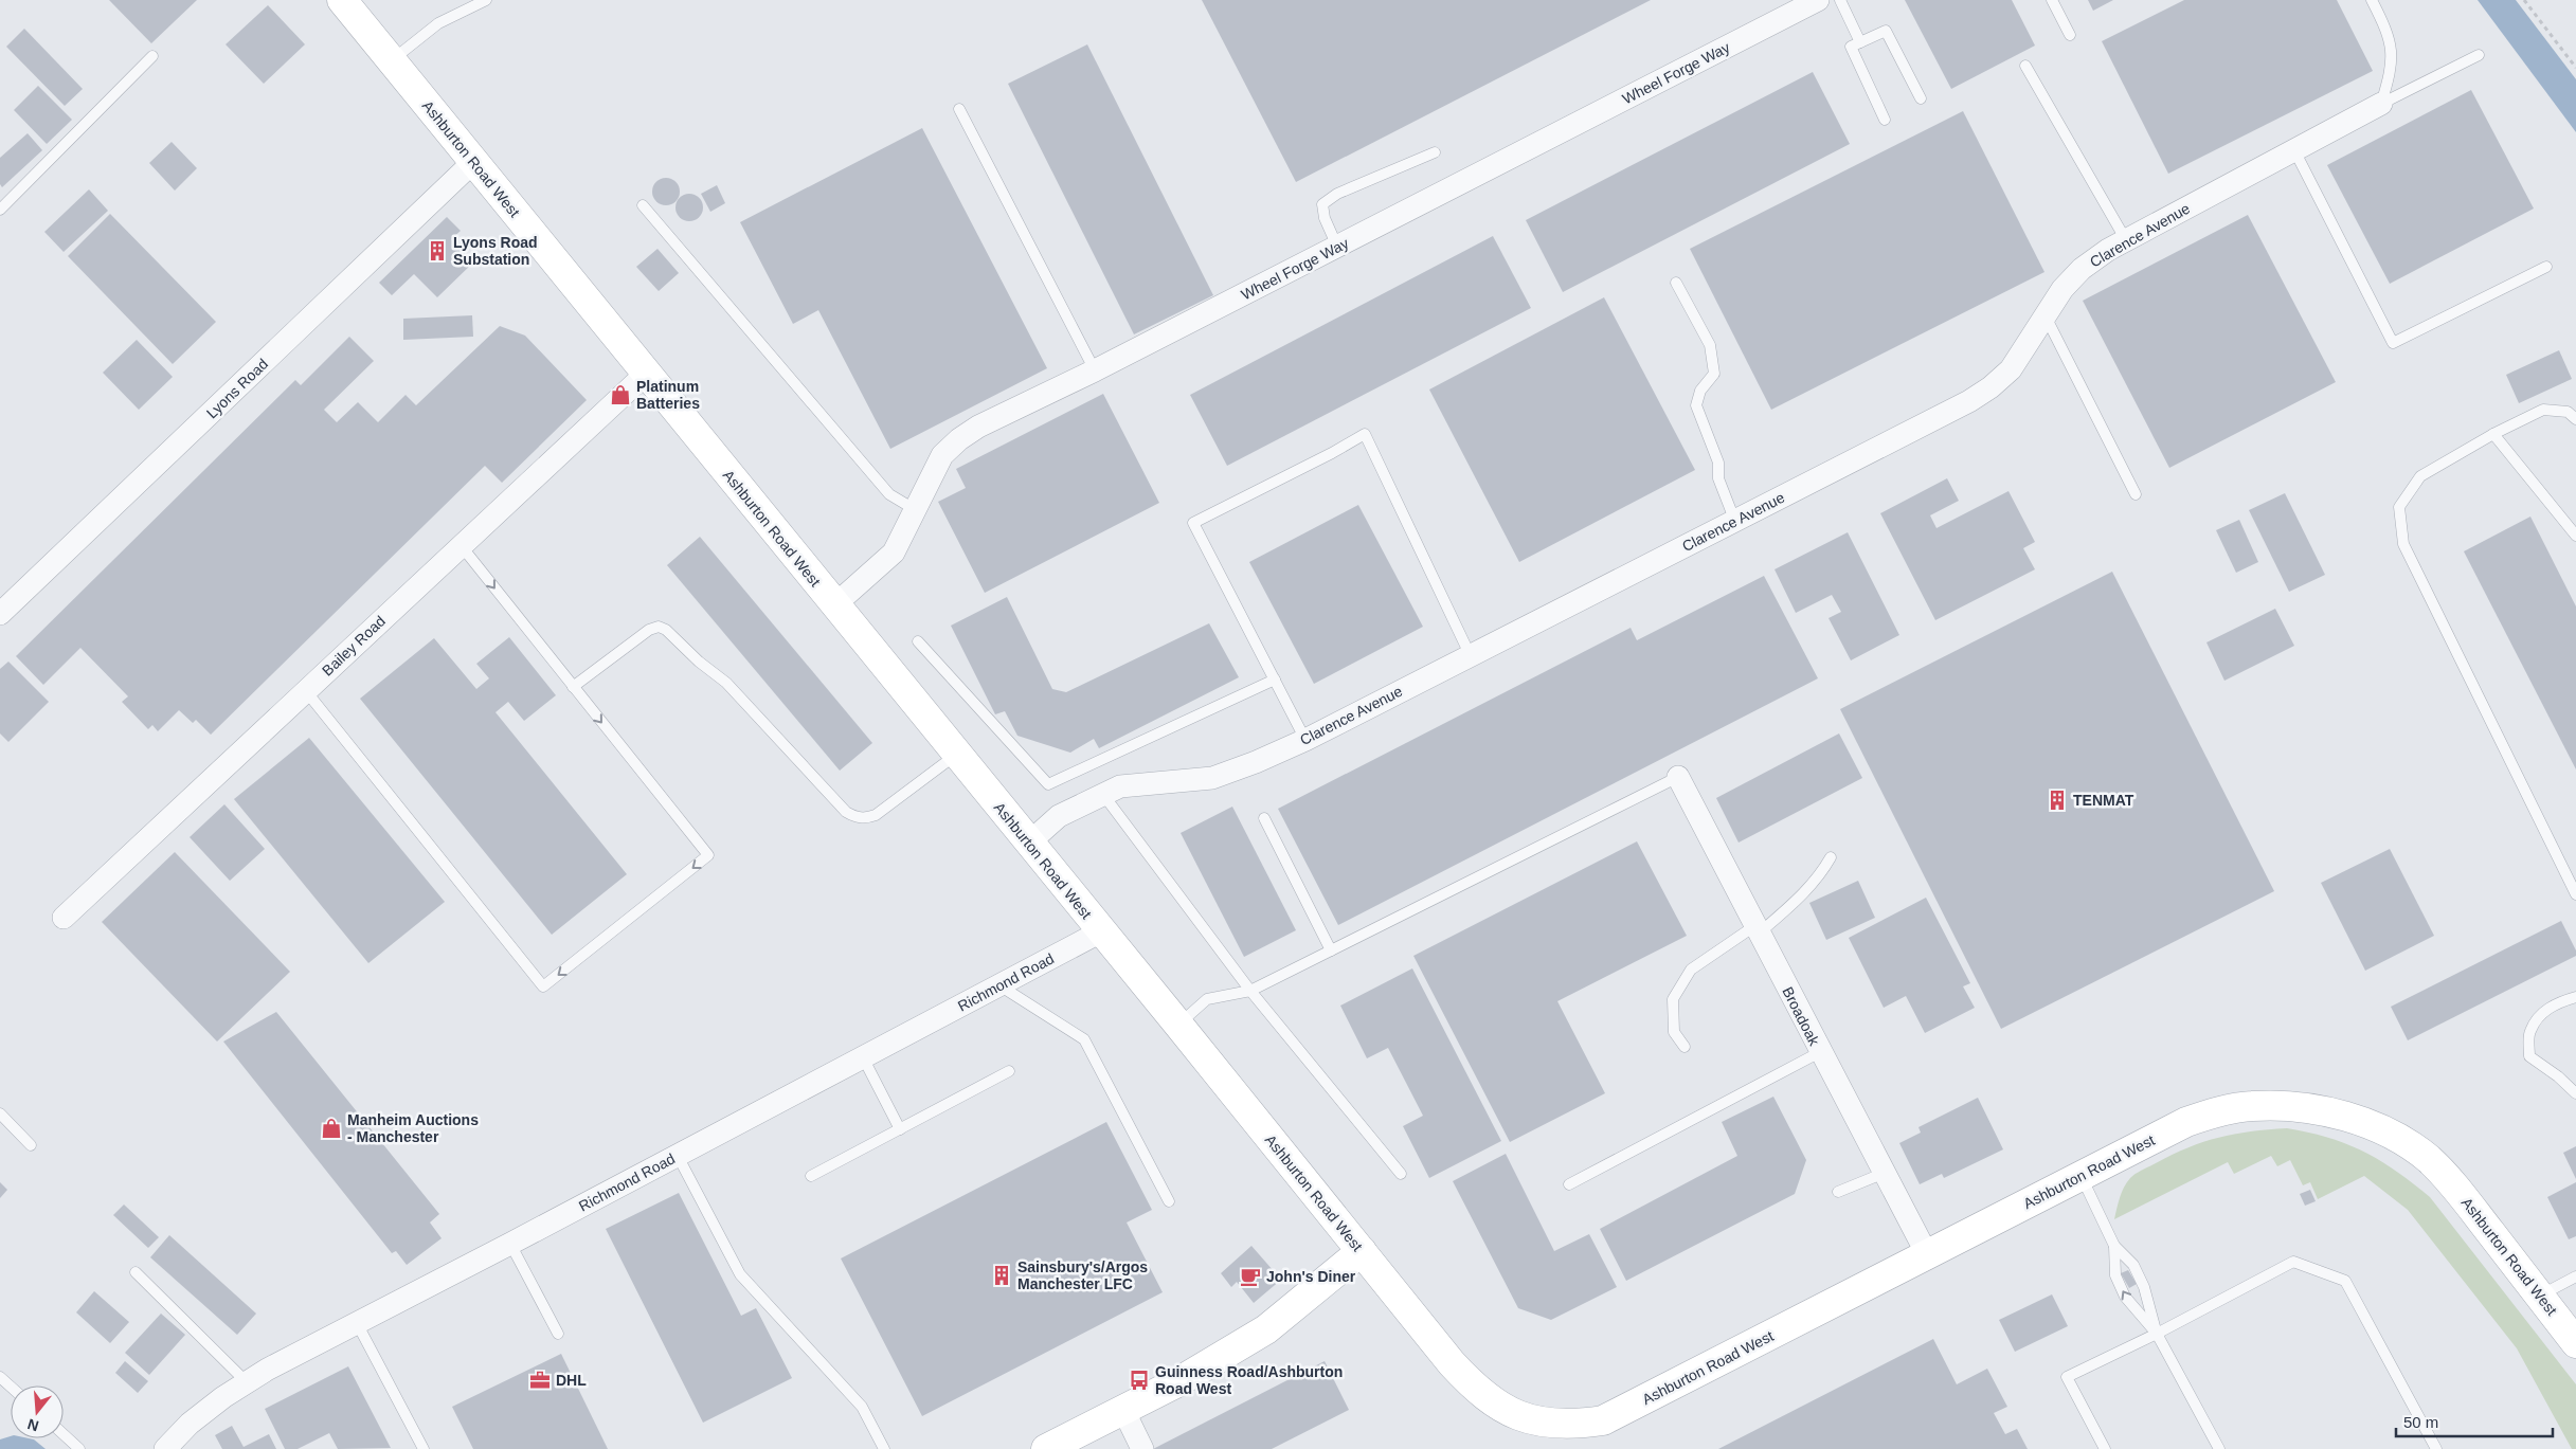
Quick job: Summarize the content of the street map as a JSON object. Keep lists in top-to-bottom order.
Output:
{
  "streets": {
    "main road": ["Ashburton Road West"],
    "street": [
      "Wheel Forge Way",
      "Clarence Avenue",
      "Lyons Road",
      "Bailey Road",
      "Richmond Road",
      "Broadoak"
    ]
  },
  "crossings": [
    ["Wheel Forge Way", "Ashburton Road West"],
    ["Ashburton Road West", "Clarence Avenue"],
    ["Ashburton Road West", "Lyons Road"],
    ["Ashburton Road West", "Bailey Road"],
    ["Ashburton Road West", "Richmond Road"],
    ["Ashburton Road West", "Broadoak"]
  ],
  "places": {
    "building": ["Lyons Road Substation", "TENMAT", "Sainsbury's/Argos Manchester LFC"],
    "shop": ["Platinum Batteries", "Manheim Auctions - Manchester"],
    "cafe": ["John's Diner"],
    "office": ["DHL"],
    "bus stop": ["Guinness Road/Ashburton Road West"]
  },
  "scale_bar": "50 m",
  "north": "bottom"
}
